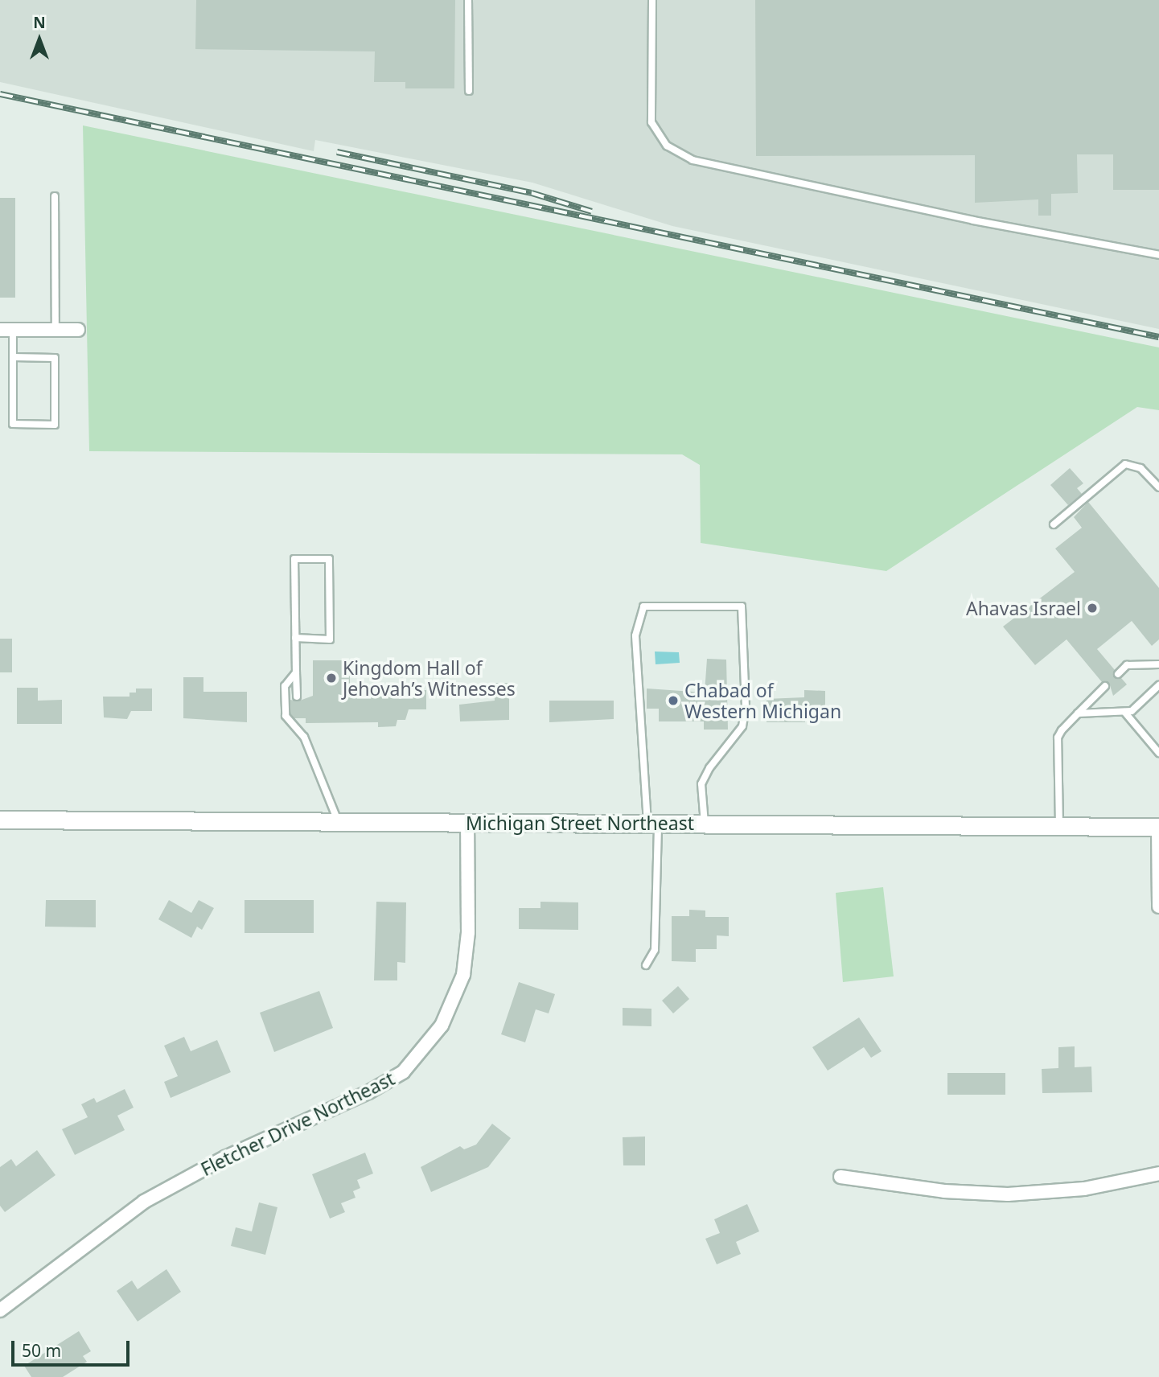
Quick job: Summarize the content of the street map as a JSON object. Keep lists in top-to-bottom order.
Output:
{
  "streets": {
    "main road": ["Michigan Street Northeast"],
    "street": ["Fletcher Drive Northeast"]
  },
  "crossings": [
    ["Michigan Street Northeast", "Fletcher Drive Northeast"]
  ],
  "places": ["Ahavas Israel", "Kingdom Hall of Jehovah’s Witnesses", "Chabad of Western Michigan"],
  "scale_bar": "50 m",
  "north": "top"
}
